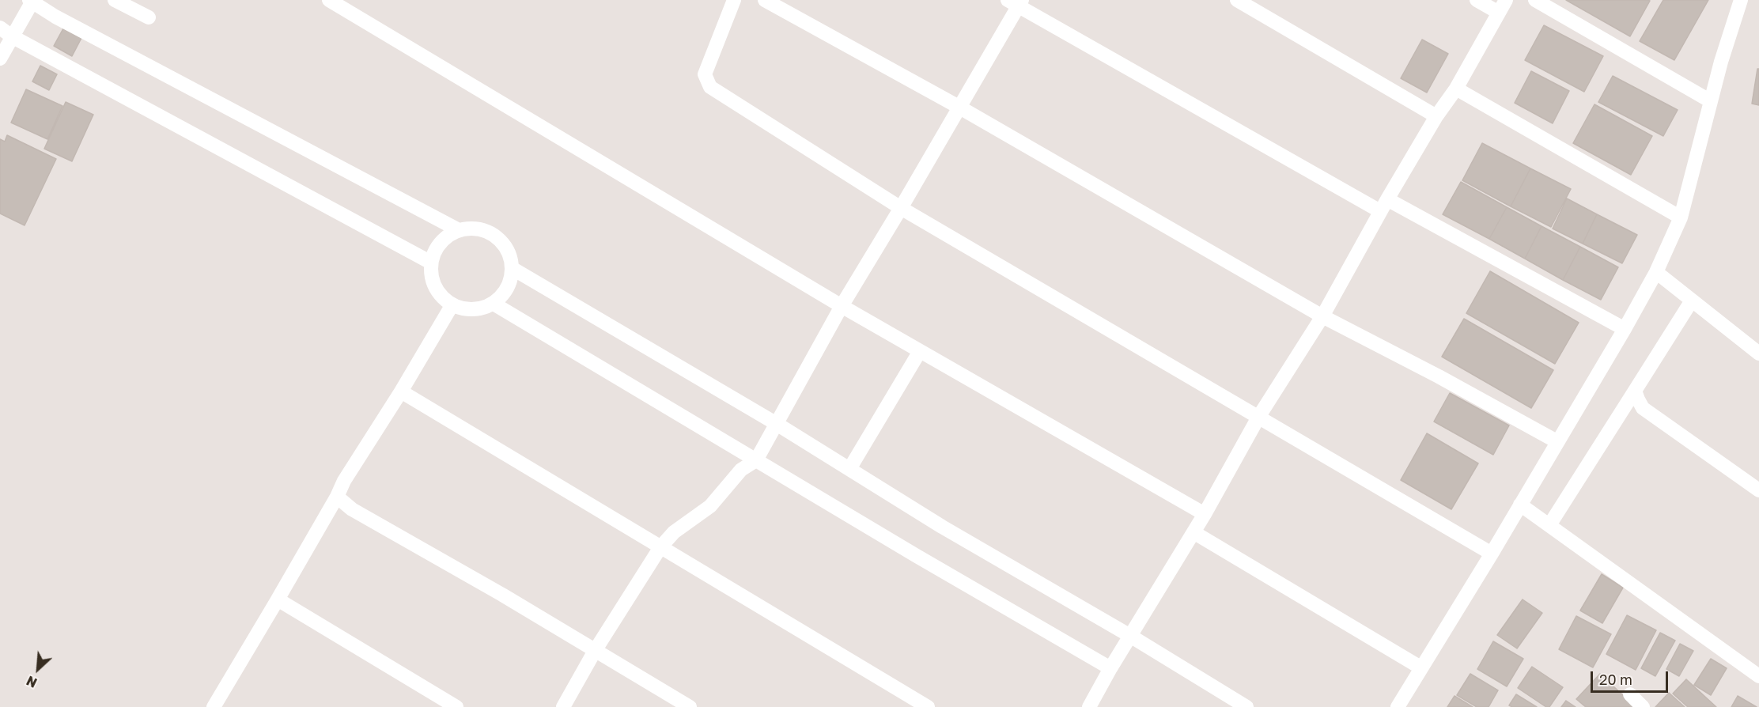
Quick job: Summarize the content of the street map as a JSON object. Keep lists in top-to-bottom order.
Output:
{
  "scale_bar": "20 m",
  "north": "bottom left"
}
